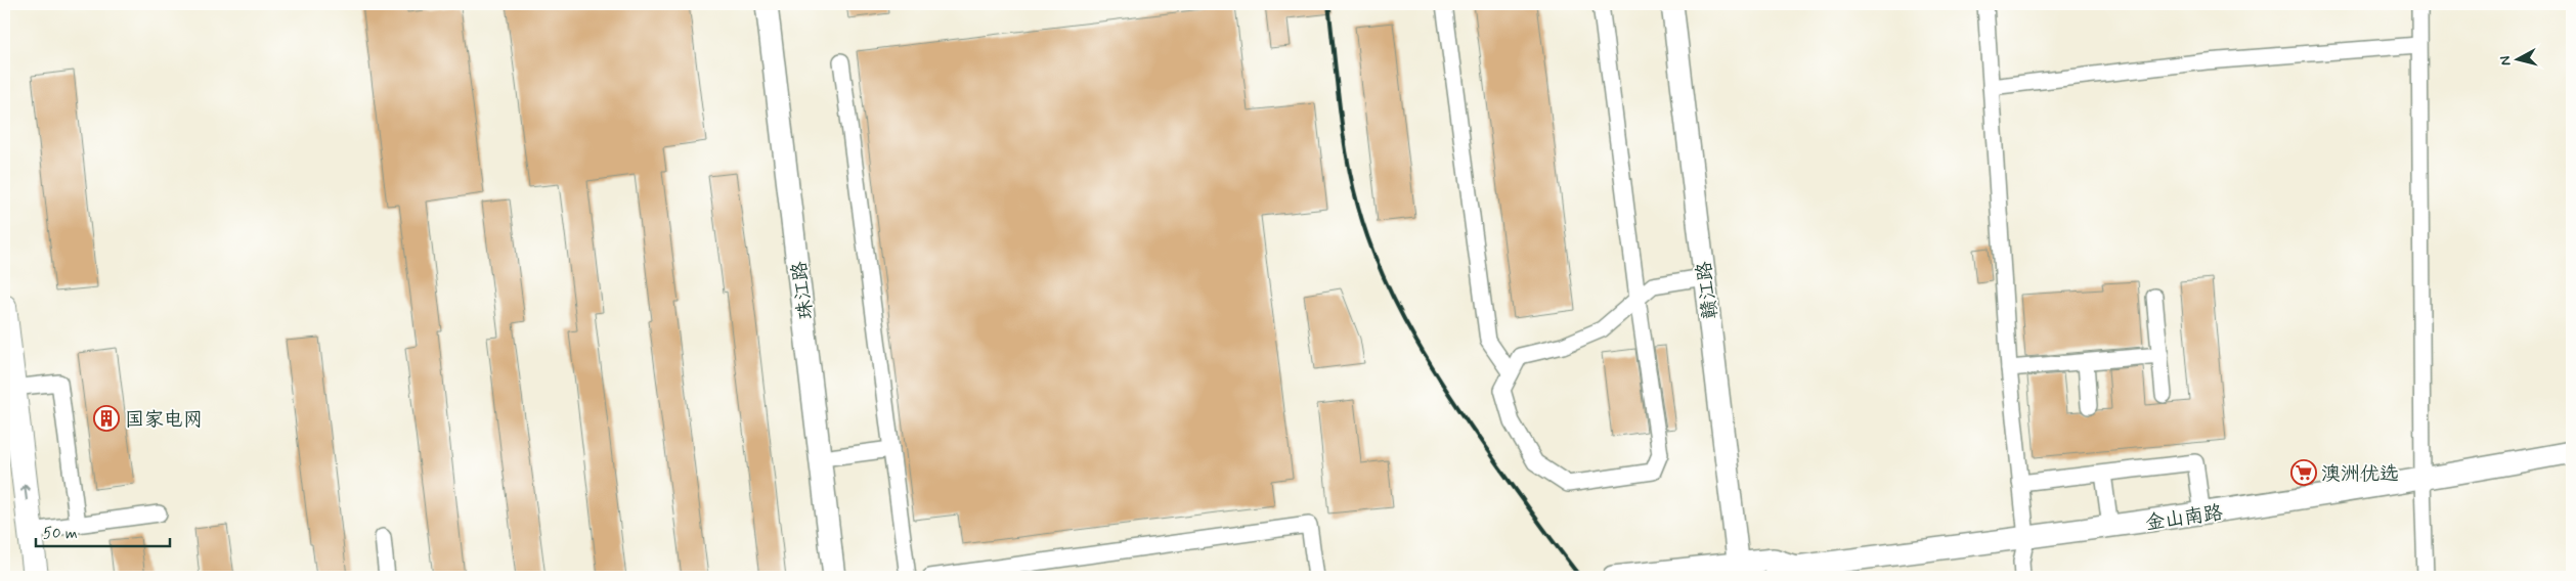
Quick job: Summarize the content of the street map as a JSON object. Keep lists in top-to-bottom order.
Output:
{
  "streets": {
    "street": ["珠江路", "赣江路", "金山南路"]
  },
  "crossings": [
    ["赣江路", "金山南路"]
  ],
  "places": {
    "building": ["国家电网"],
    "supermarket": ["澳洲优选"]
  },
  "scale_bar": "50 m",
  "north": "left"
}
